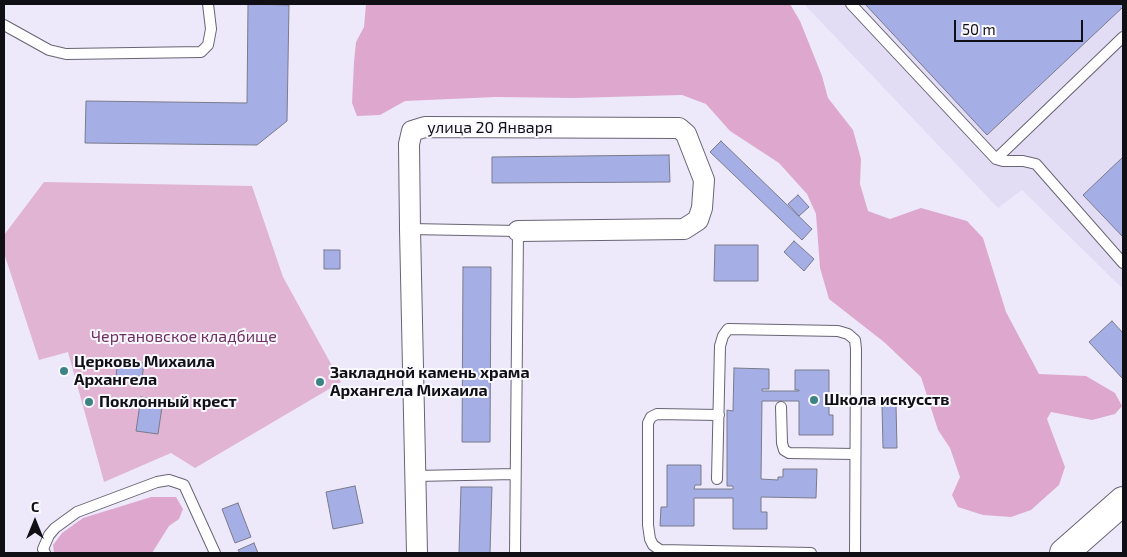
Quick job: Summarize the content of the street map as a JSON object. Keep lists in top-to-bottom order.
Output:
{
  "streets": {
    "street": ["улица 20 Января"]
  },
  "parks": ["Чертановское кладбище"],
  "places": [
    "Церковь Михаила Архангела",
    "Закладной камень храма Архангела Михаила",
    "Школа искусств",
    "Поклонный крест"
  ],
  "scale_bar": "50 m",
  "north": "top"
}
